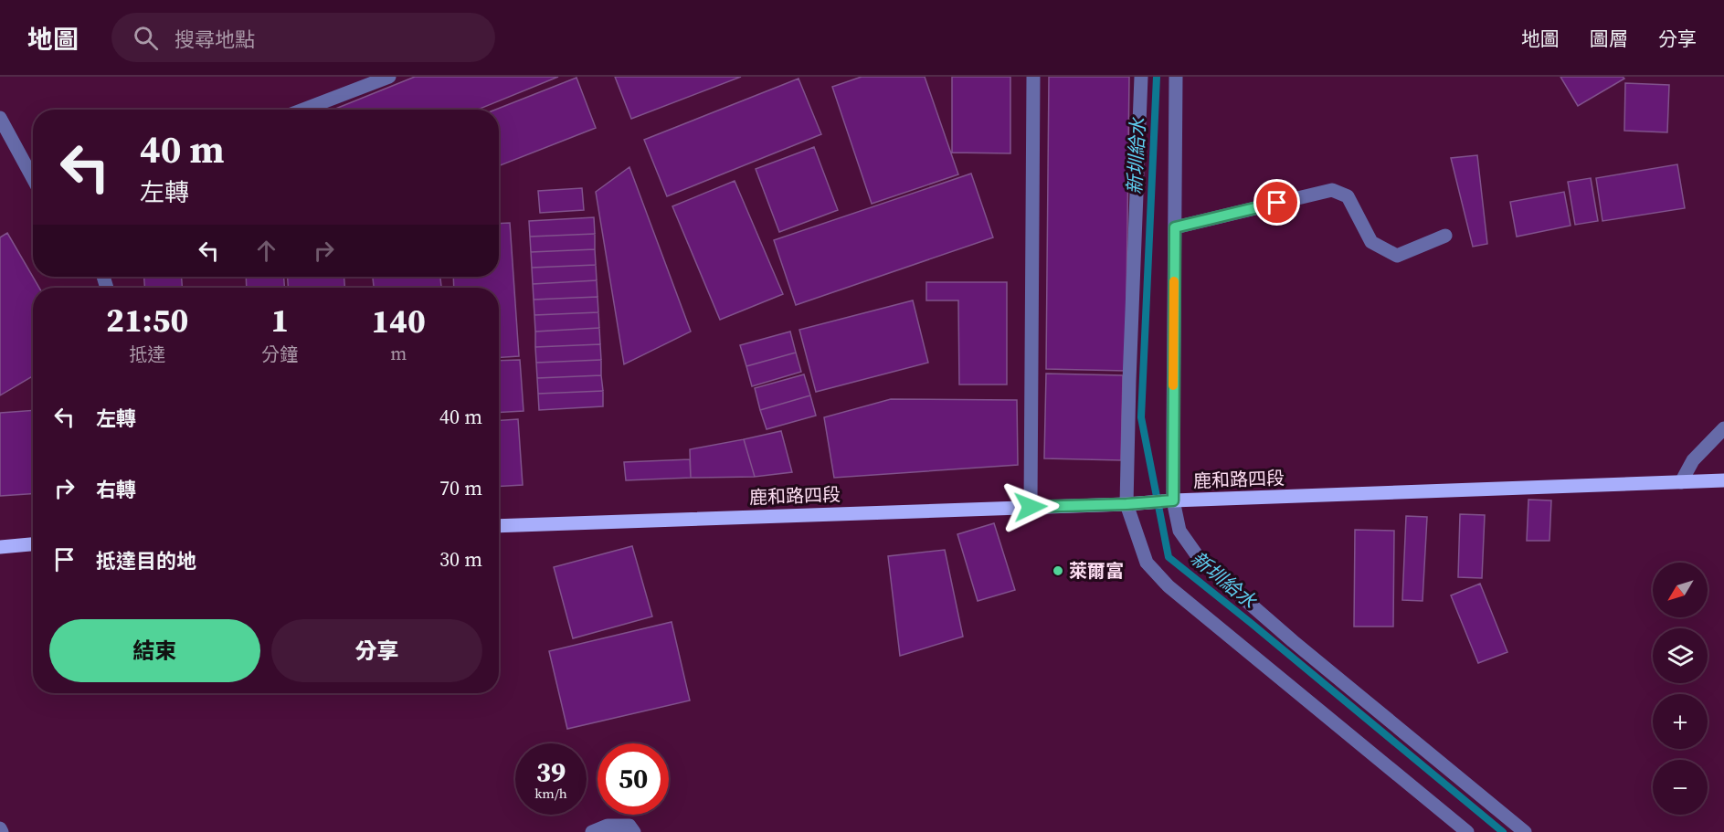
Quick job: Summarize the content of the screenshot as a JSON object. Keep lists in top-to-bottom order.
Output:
{
  "streets": {
    "main road": ["鹿和路四段"]
  },
  "water": ["新圳給水"],
  "places": ["萊爾富"],
  "north": "bottom left",
  "page": {
    "header": "地圖",
    "search": "搜尋地點",
    "nav": ["地圖", "圖層", "分享"],
    "turn": ["40 m", "左轉"],
    "eta": [
      "21:50",
      "抵達",
      "1",
      "分鐘",
      "140",
      "m"
    ],
    "list": [
      {
        "name": "左轉",
        "value": "40 m"
      },
      {
        "name": "右轉",
        "value": "70 m"
      },
      {
        "name": "抵達目的地",
        "value": "30 m"
      }
    ],
    "map_buttons": ["+", "−"],
    "buttons": ["結束", "分享"],
    "speed": "39 km/h",
    "limit": "50"
  }
}
